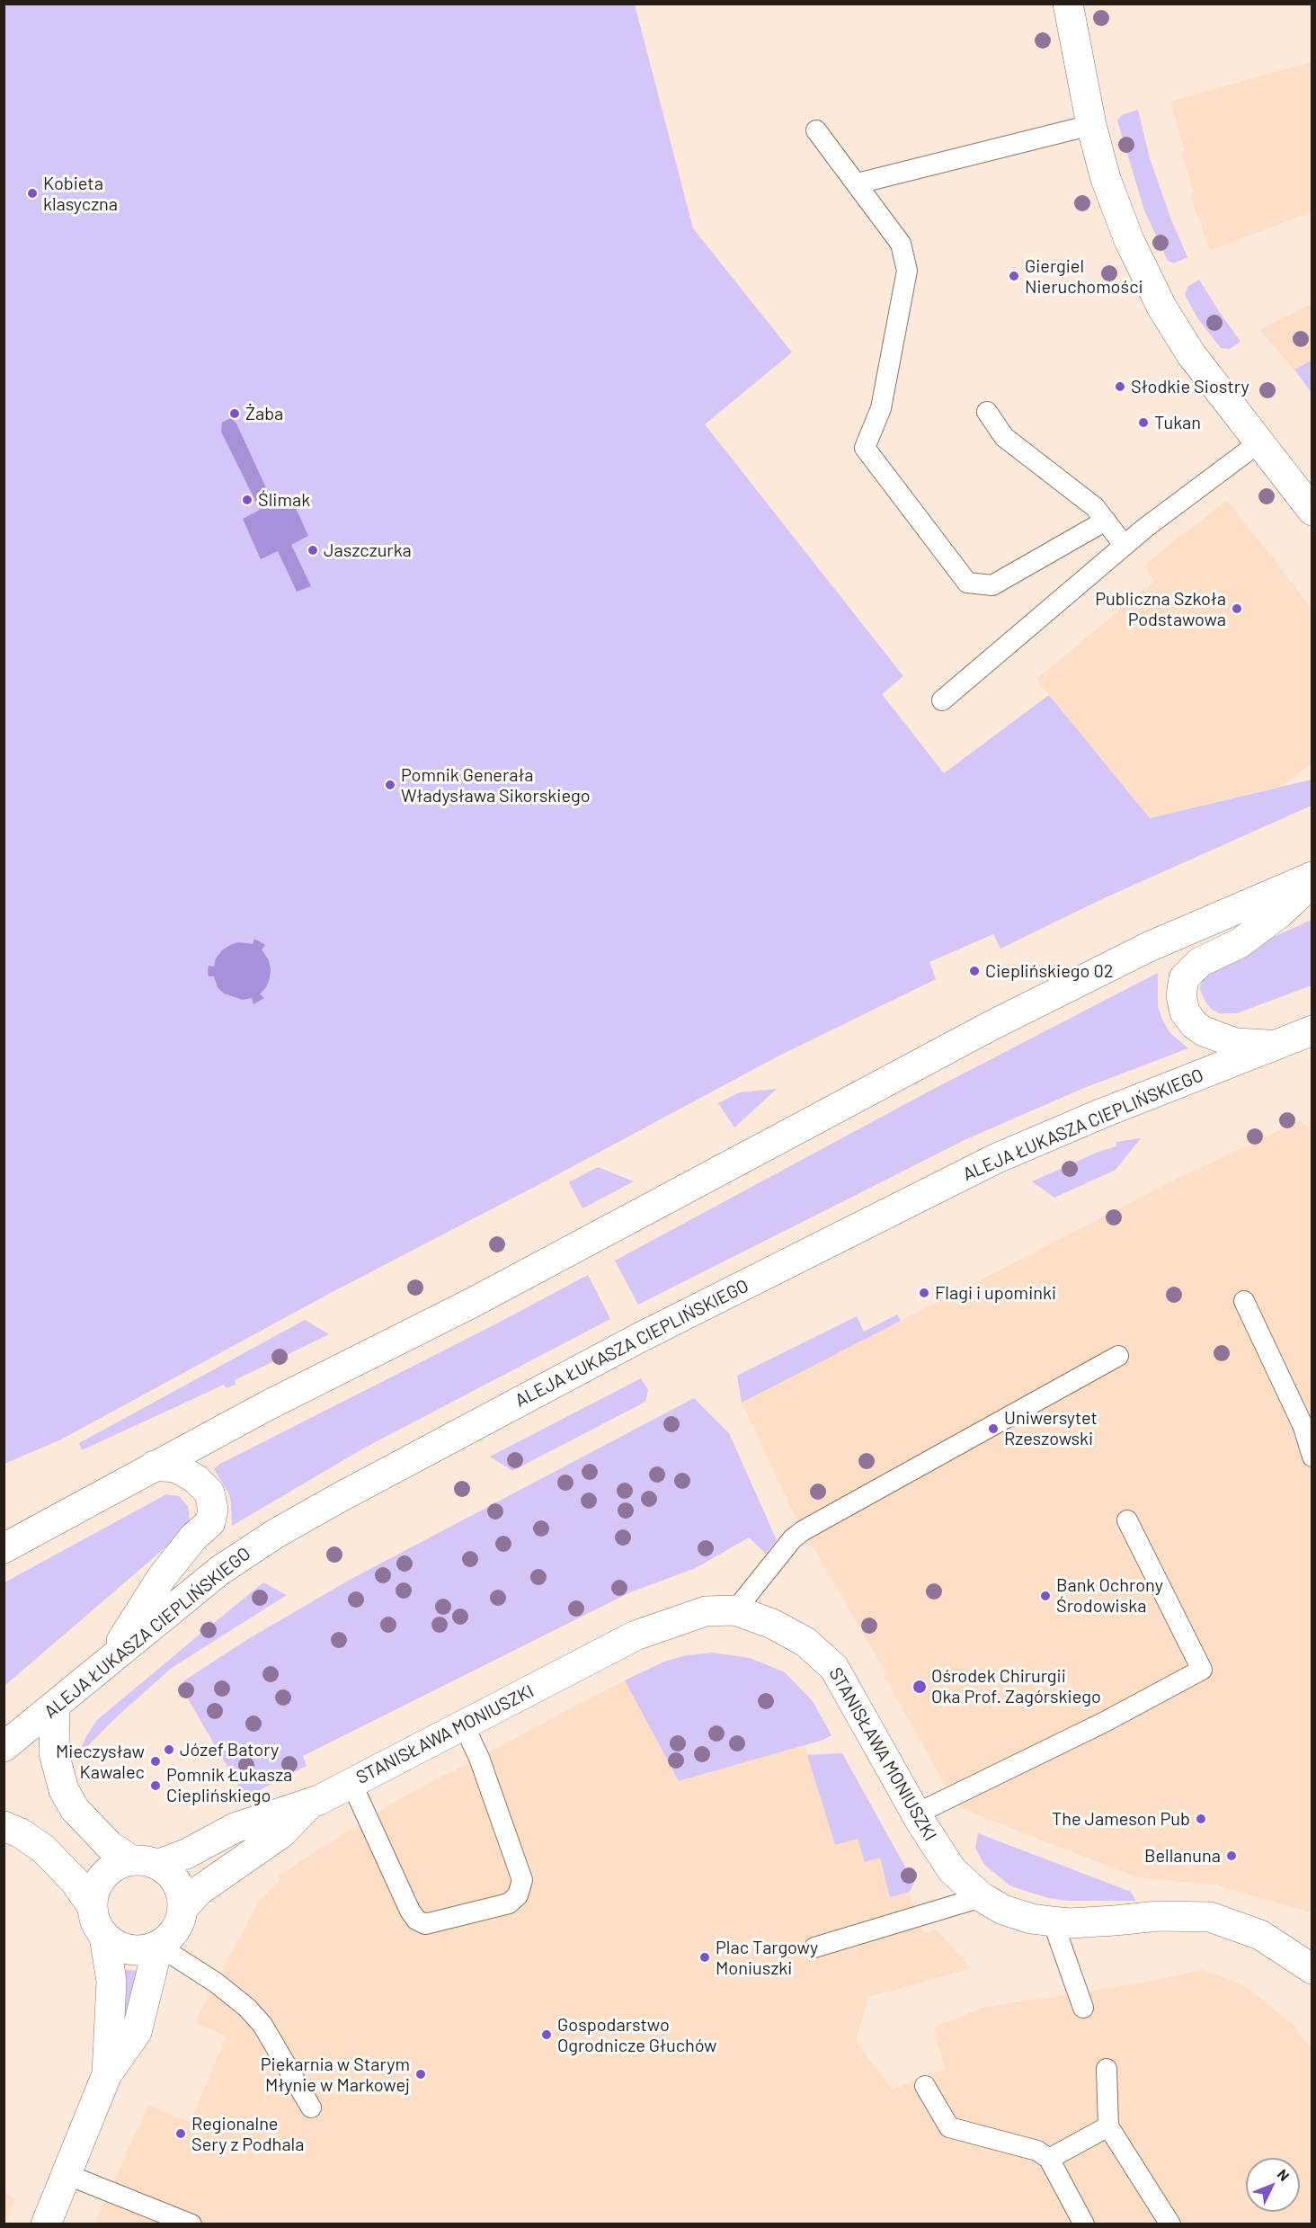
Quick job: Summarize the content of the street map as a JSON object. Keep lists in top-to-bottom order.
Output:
{
  "streets": {
    "main road": ["ALEJA ŁUKASZA CIEPLIŃSKIEGO", "STANISŁAWA MONIUSZKI"]
  },
  "places": [
    "Kobieta klasyczna",
    "Giergiel Nieruchomości",
    "Słodkie Siostry",
    "Żaba",
    "Tukan",
    "Ślimak",
    "Jaszczurka",
    "Publiczna Szkoła Podstawowa",
    "Pomnik Generała Władysława Sikorskiego",
    "Cieplińskiego 02",
    "Flagi i upominki",
    "Uniwersytet Rzeszowski",
    "Bank Ochrony Środowiska",
    "Ośrodek Chirurgii Oka Prof. Zagórskiego",
    "Józef Batory",
    "Mieczysław Kawalec",
    "Pomnik Łukasza Cieplińskiego",
    "The Jameson Pub",
    "Bellanuna",
    "Plac Targowy Moniuszki",
    "Gospodarstwo Ogrodnicze Głuchów",
    "Piekarnia w Starym Młynie w Markowej",
    "Regionalne Sery z Podhala"
  ],
  "north": "top right"
}
